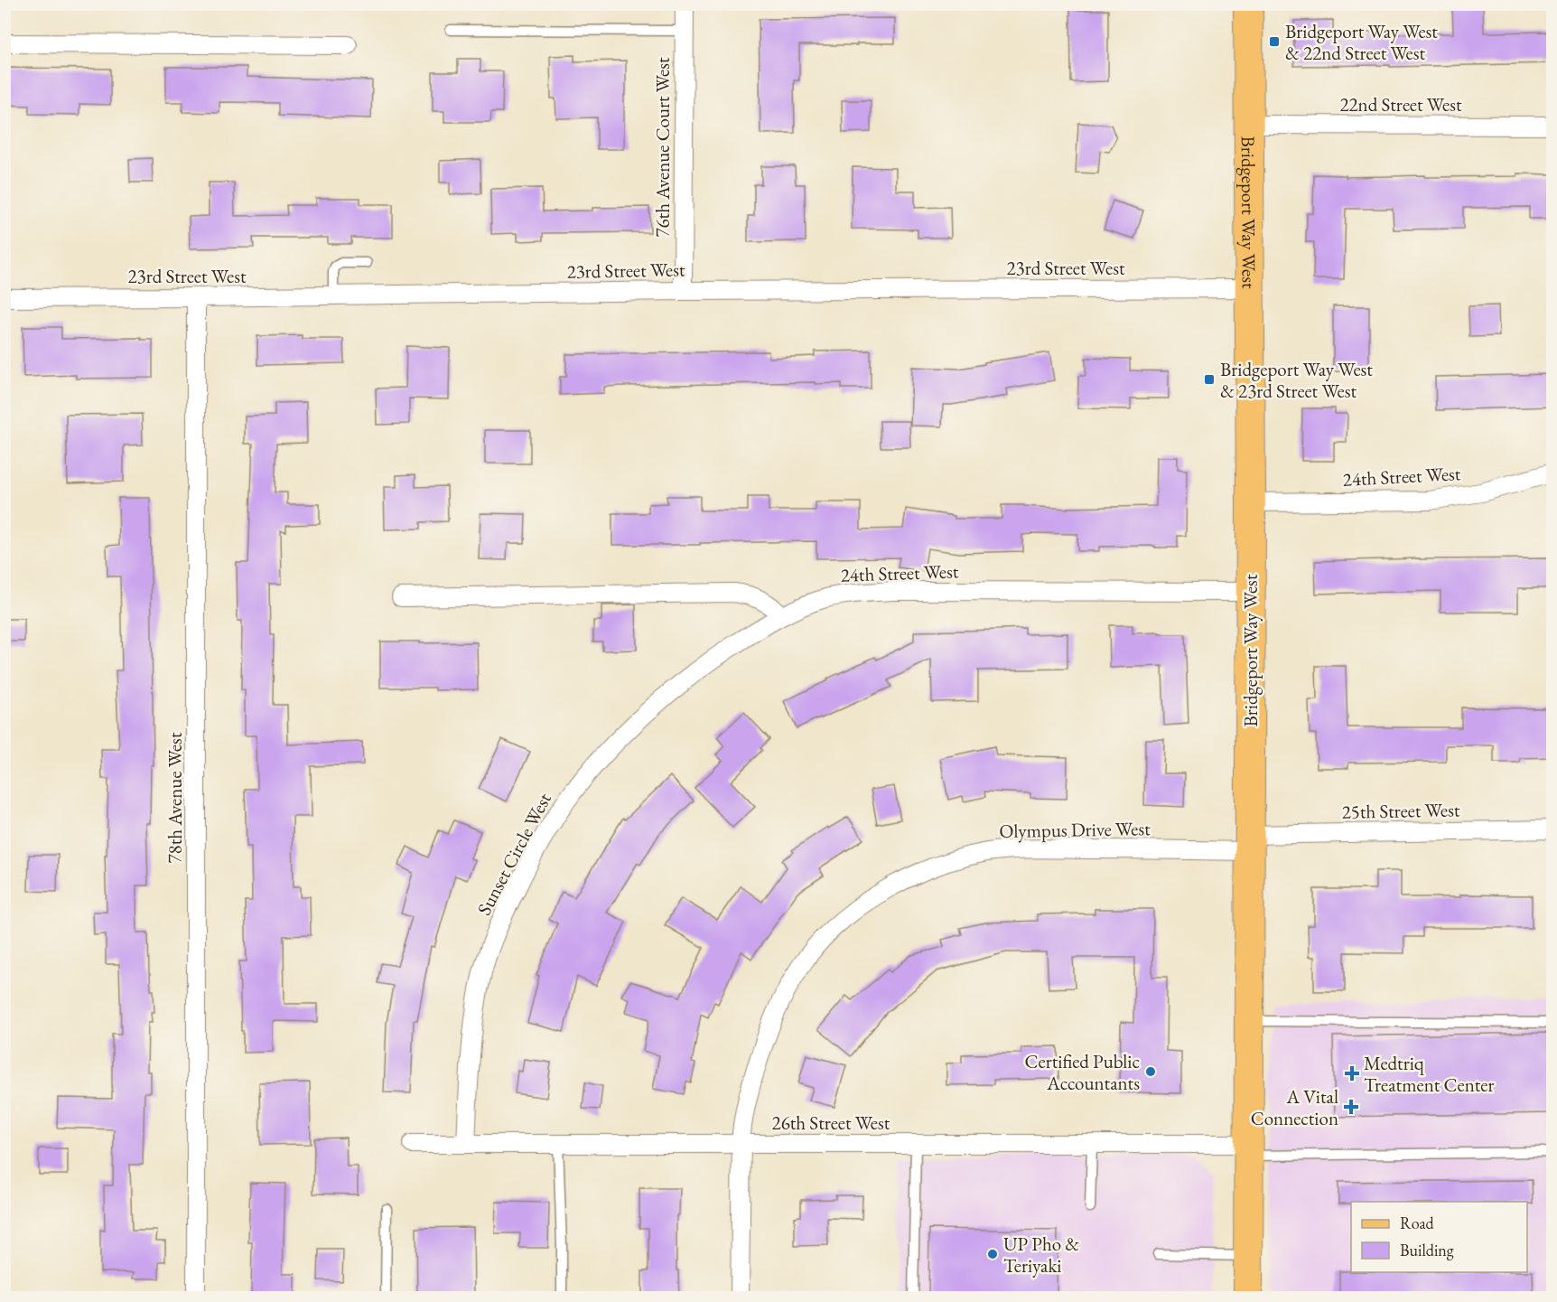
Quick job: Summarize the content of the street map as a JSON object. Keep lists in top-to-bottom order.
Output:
{
  "streets": {
    "main road": ["Bridgeport Way West"],
    "street": [
      "22nd Street West",
      "76th Avenue Court West",
      "23rd Street West",
      "24th Street West",
      "78th Avenue West",
      "25th Street West",
      "Olympus Drive West",
      "Sunset Circle West",
      "26th Street West"
    ]
  },
  "crossings": [
    ["22nd Street West", "Bridgeport Way West"],
    ["76th Avenue Court West", "23rd Street West"],
    ["Bridgeport Way West", "23rd Street West"],
    ["Bridgeport Way West", "24th Street West"],
    ["Bridgeport Way West", "25th Street West"],
    ["Bridgeport Way West", "Olympus Drive West"],
    ["Bridgeport Way West", "26th Street West"],
    ["23rd Street West", "78th Avenue West"],
    ["24th Street West", "Sunset Circle West"],
    ["25th Street West", "Olympus Drive West"],
    ["Olympus Drive West", "26th Street West"],
    ["Sunset Circle West", "26th Street West"]
  ],
  "places": {
    "transit": ["Bridgeport Way West & 22nd Street West", "Bridgeport Way West & 23rd Street West"],
    "other": ["Certified Public Accountants", "UP Pho & Teriyaki"],
    "health": ["Medtriq Treatment Center", "A Vital Connection"]
  },
  "legend": ["Road", "Building"]
}
